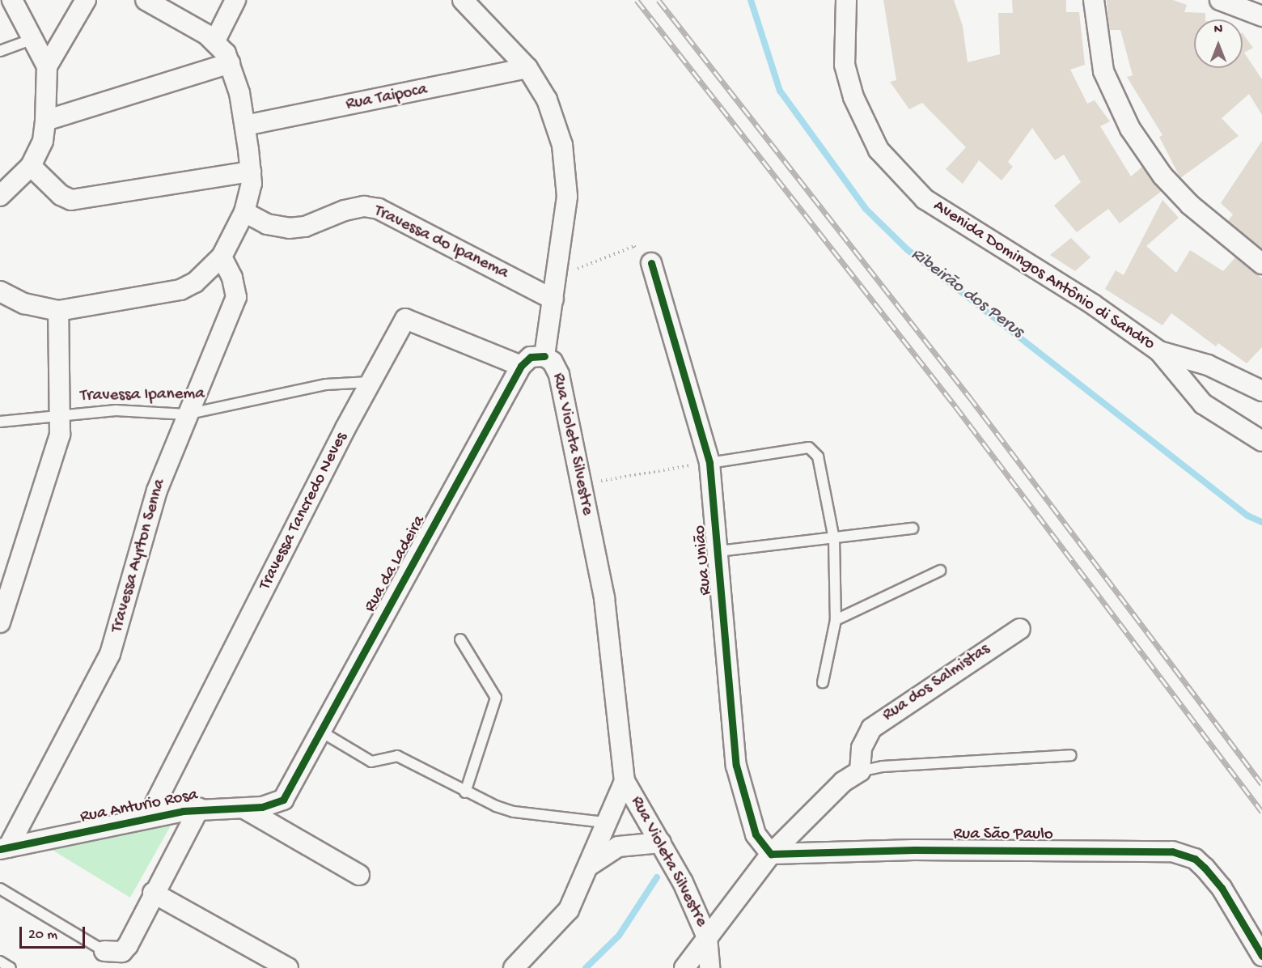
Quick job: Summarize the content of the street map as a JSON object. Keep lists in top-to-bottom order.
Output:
{
  "streets": {
    "street": [
      "Rua Taipoca",
      "Travessa do Ipanema",
      "Avenida Domingos Antônio di Sandro",
      "Rua Violeta Silvestre",
      "Travessa Tancredo Neves",
      "Travessa Ayrton Senna",
      "Rua União",
      "Rua da Ladeira",
      "Rua dos Salmistas",
      "Rua Anturio Rosa",
      "Rua São Paulo"
    ],
    "lane": ["Travessa Ipanema"]
  },
  "crossings": [
    ["Rua Taipoca", "Rua Violeta Silvestre"],
    ["Travessa do Ipanema", "Rua Violeta Silvestre"],
    ["Travessa Ipanema", "Travessa Tancredo Neves"],
    ["Travessa Ipanema", "Travessa Ayrton Senna"],
    ["Travessa Tancredo Neves", "Rua da Ladeira"],
    ["Travessa Tancredo Neves", "Rua Anturio Rosa"],
    ["Travessa Ayrton Senna", "Rua Anturio Rosa"],
    ["Rua União", "Rua São Paulo"],
    ["Rua da Ladeira", "Rua Anturio Rosa"]
  ],
  "water": ["Ribeirão dos Perus"],
  "scale_bar": "20 m",
  "north": "top"
}
